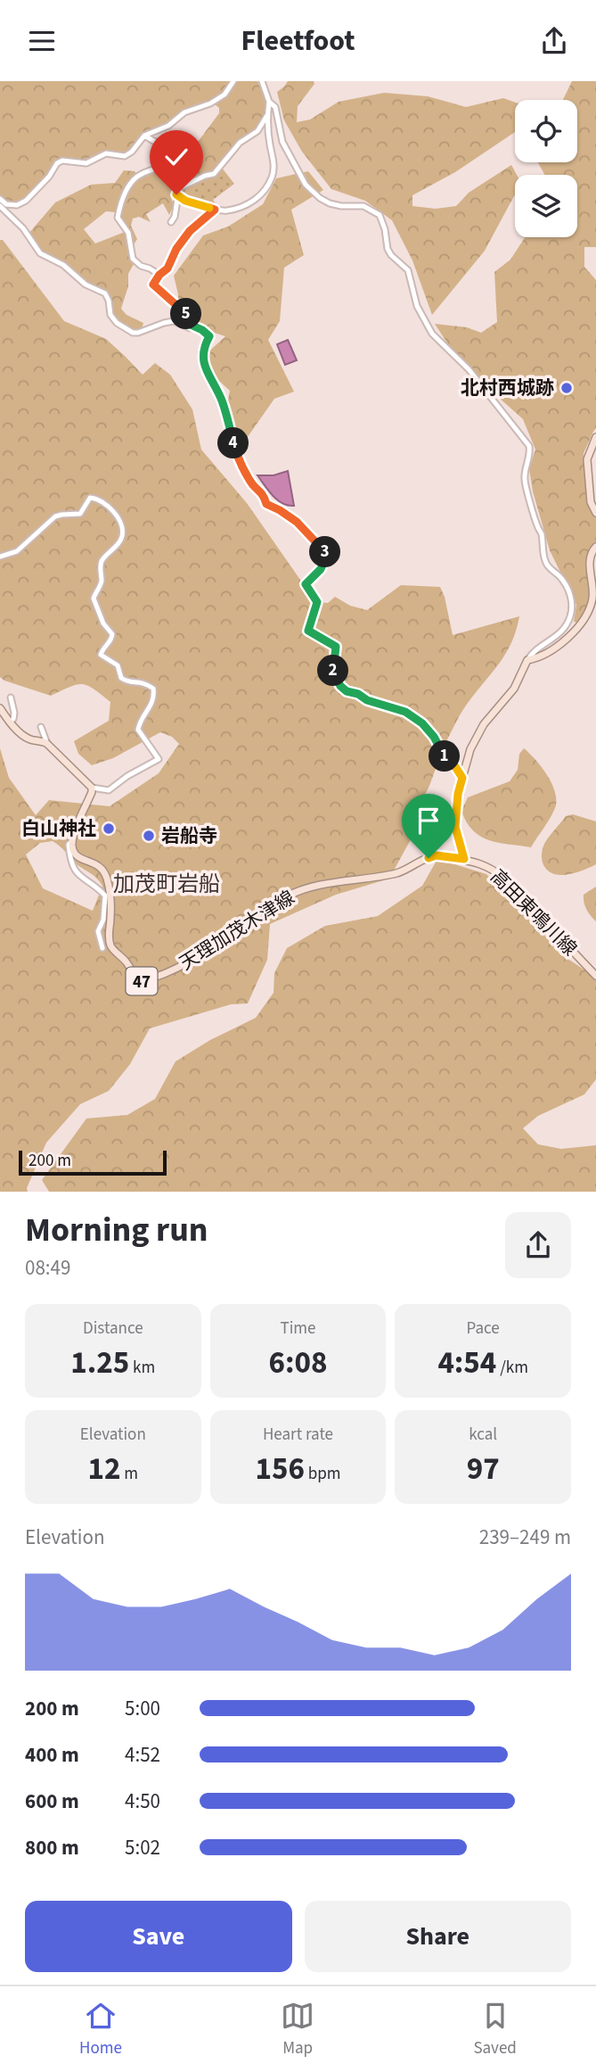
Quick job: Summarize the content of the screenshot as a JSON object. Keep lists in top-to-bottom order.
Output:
{
  "streets": {
    "main road": ["高田東鳴川線", "天理加茂木津線", "47"]
  },
  "crossings": [
    ["高田東鳴川線", "天理加茂木津線"]
  ],
  "districts": ["加茂町岩船"],
  "places": ["北村西城跡", "白山神社", "岩船寺"],
  "scale_bar": "200 m",
  "page": {
    "header": "Fleetfoot",
    "pins": [
      "5",
      "4",
      "3",
      "2",
      "1"
    ],
    "scale": "200 m",
    "heading": ["Morning run", "08:49"],
    "stats": [
      ["Distance", "1.25 km"],
      ["Time", "6:08"],
      ["Pace", "4:54 /km"],
      ["Elevation", "12 m"],
      ["Heart rate", "156 bpm"],
      ["kcal", "97"]
    ],
    "chart": ["Elevation", "239–249 m"],
    "list": [
      {
        "name": "200 m",
        "note": "5:00"
      },
      {
        "name": "400 m",
        "note": "4:52"
      },
      {
        "name": "600 m",
        "note": "4:50"
      },
      {
        "name": "800 m",
        "note": "5:02"
      }
    ],
    "buttons": ["Save", "Share"],
    "tabs": ["Home", "Map", "Saved"]
  }
}
